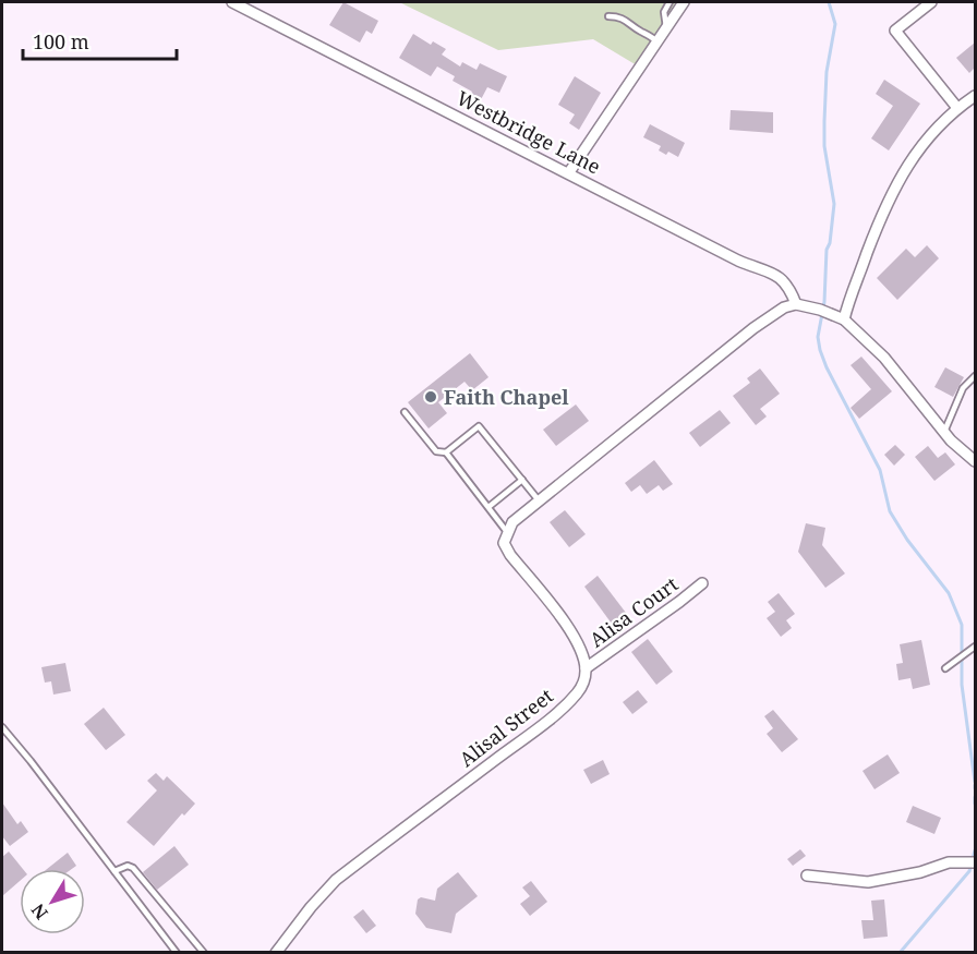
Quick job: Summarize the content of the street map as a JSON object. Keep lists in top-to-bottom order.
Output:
{
  "streets": {
    "street": ["Westbridge Lane", "Alisa Court", "Alisal Street"]
  },
  "crossings": [
    ["Alisa Court", "Alisal Street"]
  ],
  "places": ["Faith Chapel"],
  "scale_bar": "100 m",
  "north": "bottom left"
}
